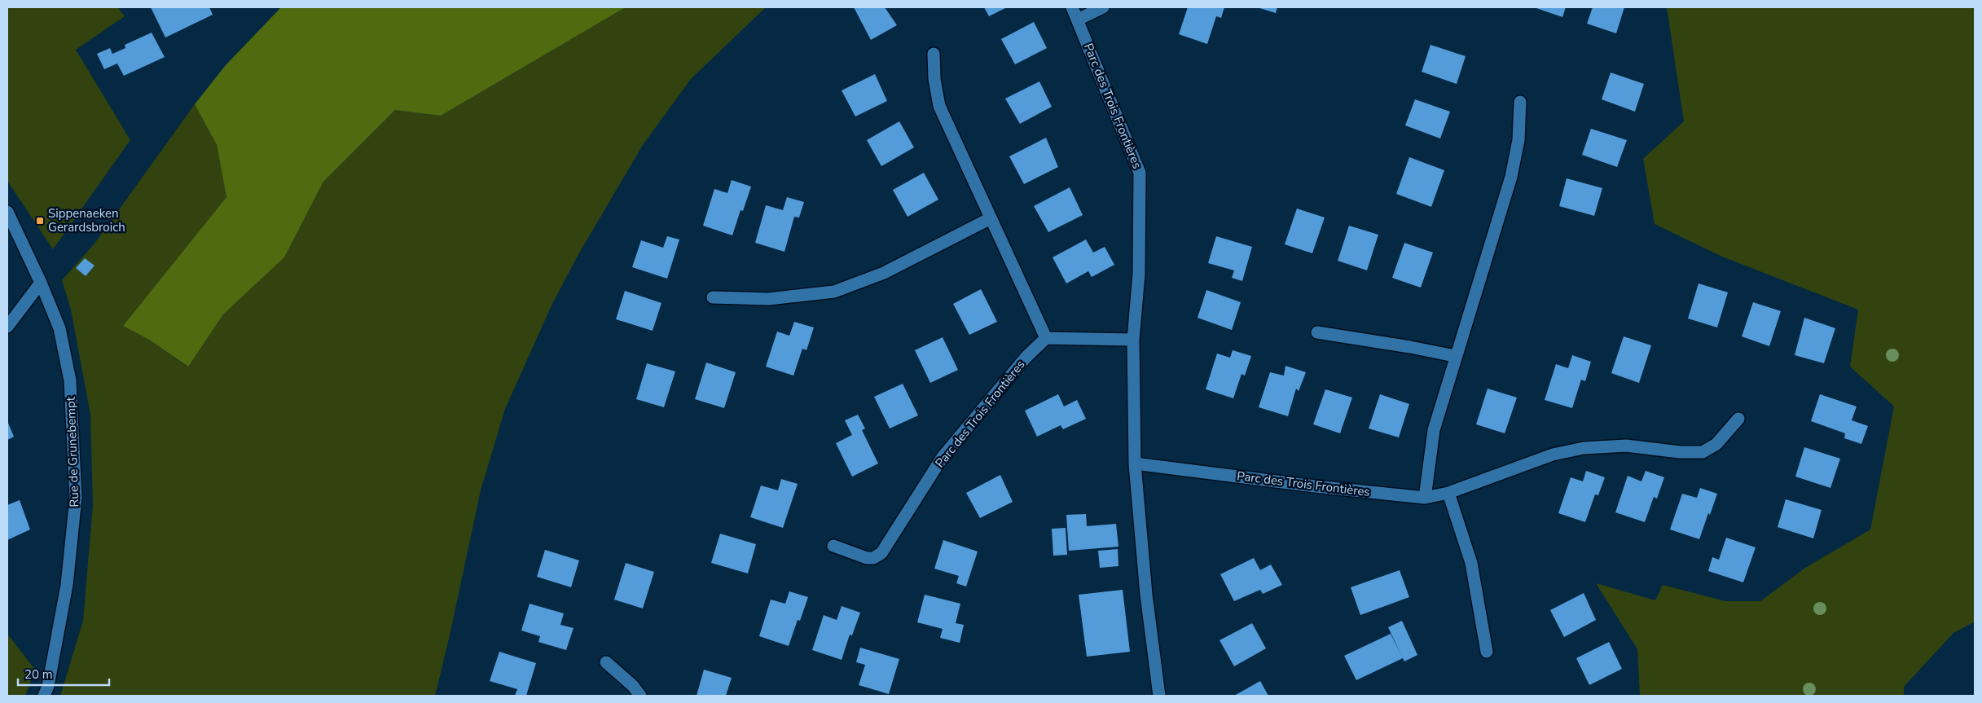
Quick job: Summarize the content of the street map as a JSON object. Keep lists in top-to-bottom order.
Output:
{
  "streets": {
    "street": ["Parc des Trois Frontières", "Rue de Grunebempt"]
  },
  "places": {
    "transit": ["Sippenaeken Gerardsbroich"]
  },
  "scale_bar": "20 m"
}
